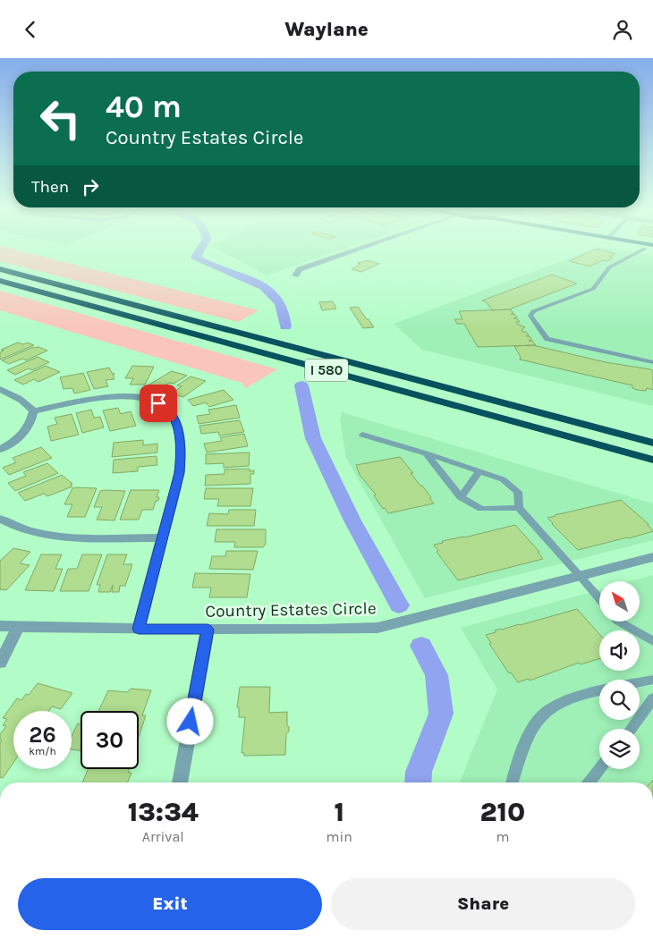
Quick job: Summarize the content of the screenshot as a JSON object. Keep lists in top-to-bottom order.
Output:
{
  "streets": {
    "highway": ["I 580"],
    "street": ["Country Estates Circle"]
  },
  "north": "top left",
  "page": {
    "header": "Waylane",
    "turn": ["40 m", "Country Estates Circle"],
    "then": "Then",
    "speed": "26 km/h",
    "limit": "30",
    "eta": [
      "13:34",
      "Arrival",
      "1",
      "min",
      "210",
      "m"
    ],
    "buttons": ["Exit", "Share"]
  }
}
